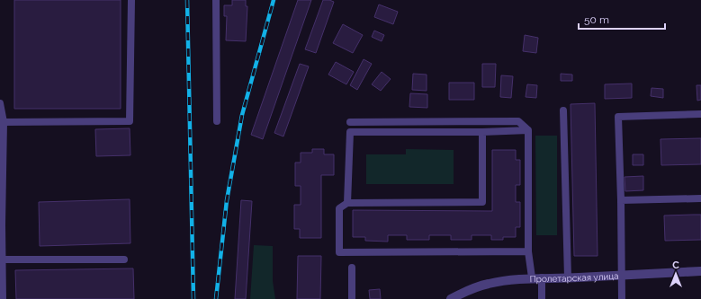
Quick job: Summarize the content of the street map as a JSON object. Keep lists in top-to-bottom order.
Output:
{
  "streets": {
    "street": ["Пролетарская улица"]
  },
  "scale_bar": "50 m",
  "north": "top"
}
